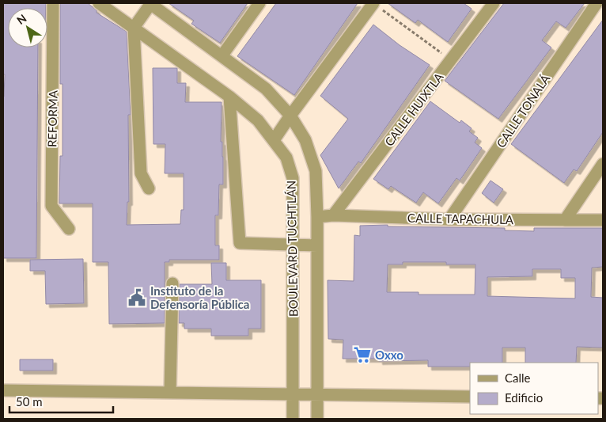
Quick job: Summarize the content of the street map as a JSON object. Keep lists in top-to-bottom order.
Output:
{
  "streets": {
    "street": [
      "CALLE HUIXTLA",
      "CALLE TONALÁ",
      "REFORMA",
      "CALLE TAPACHULA",
      "BOULEVARD TUCHTLÁN"
    ]
  },
  "crossings": [
    ["CALLE HUIXTLA", "CALLE TAPACHULA"],
    ["CALLE TONALÁ", "CALLE TAPACHULA"],
    ["CALLE TAPACHULA", "BOULEVARD TUCHTLÁN"]
  ],
  "places": {
    "public building": ["Instituto de la Defensoría Pública"],
    "supermarket": ["Oxxo"]
  },
  "legend": ["Calle", "Edificio"],
  "scale_bar": "50 m",
  "north": "top left"
}
